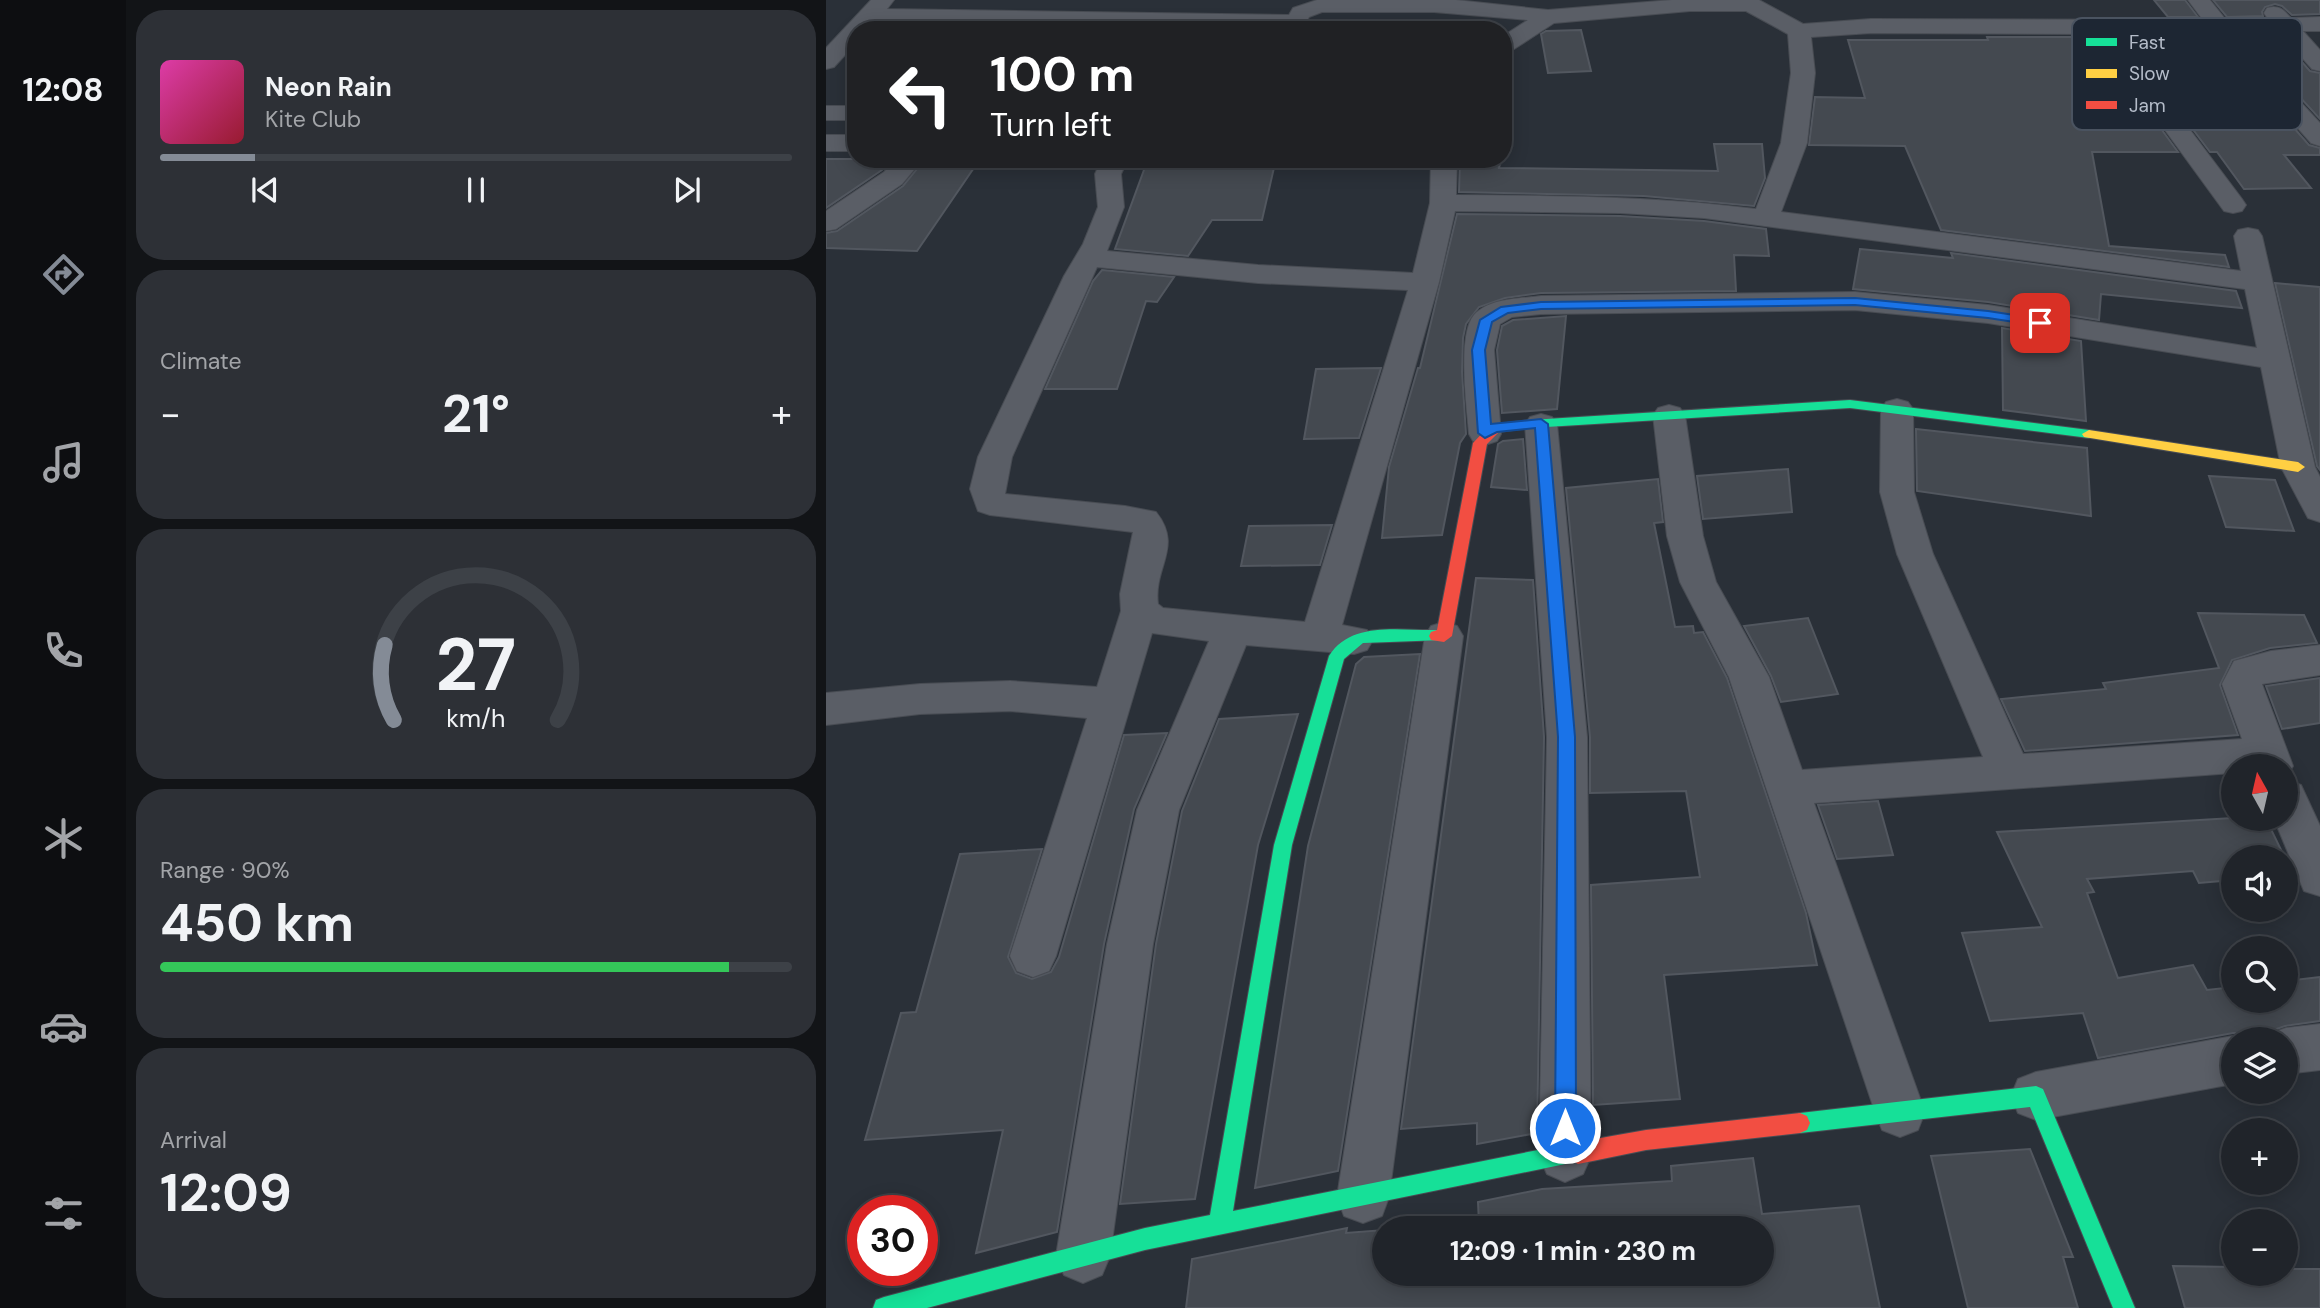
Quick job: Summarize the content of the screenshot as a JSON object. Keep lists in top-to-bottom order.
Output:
{
  "legend": ["Fast", "Slow", "Jam"],
  "north": "top",
  "page": {
    "tabs": "12:08",
    "turn": ["100 m", "Turn left"],
    "song": ["Neon Rain", "Kite Club"],
    "tile": [
      "Climate",
      ["Range · 90%", "450 km"],
      ["Arrival", "12:09"]
    ],
    "heat": ["−", "21°", "+"],
    "map_buttons": ["+", "−"],
    "limit": "30",
    "trip": "12:09 · 1 min · 230 m",
    "gauge": ["27", "km/h"]
  }
}
